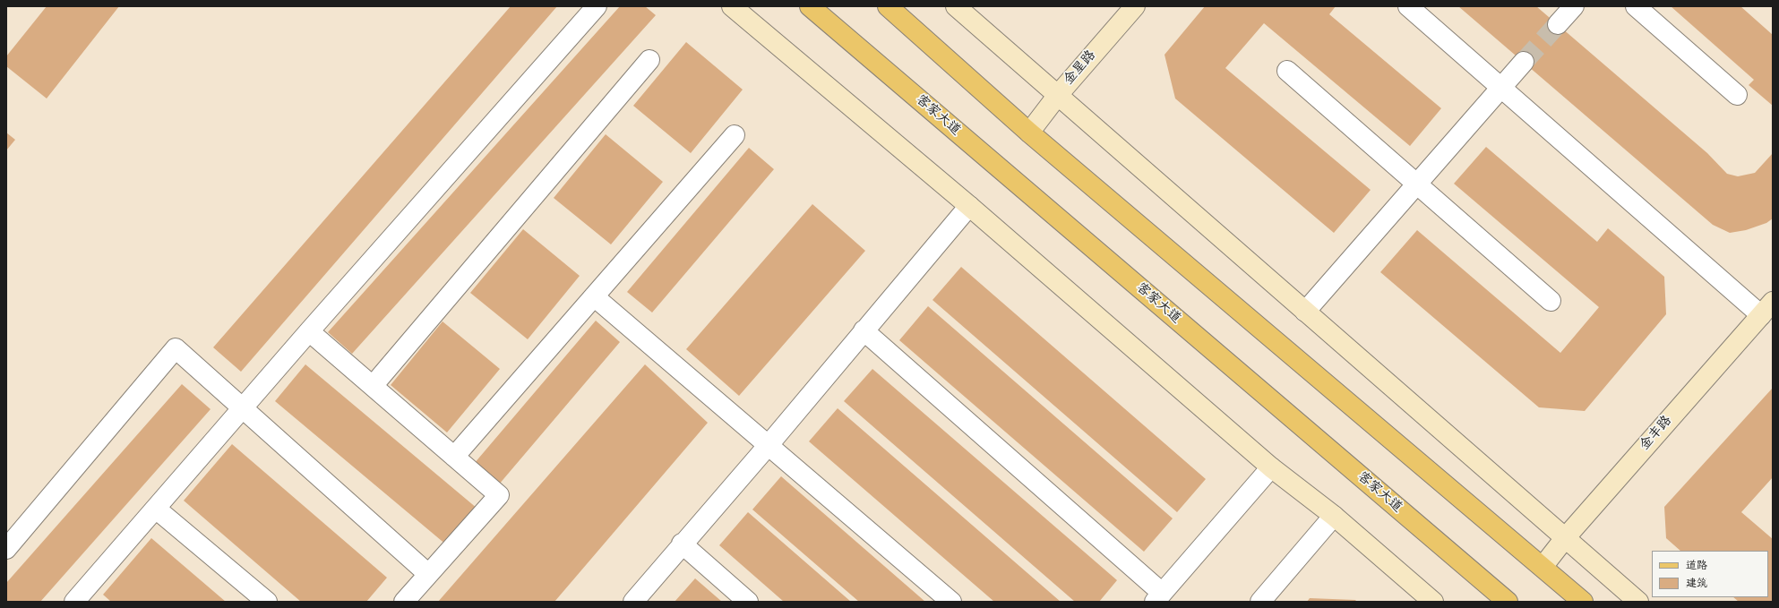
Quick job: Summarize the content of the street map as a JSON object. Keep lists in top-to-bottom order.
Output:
{
  "streets": {
    "main road": ["客家大道"],
    "street": ["金星路", "金丰路"]
  },
  "legend": ["道路", "建筑"]
}
